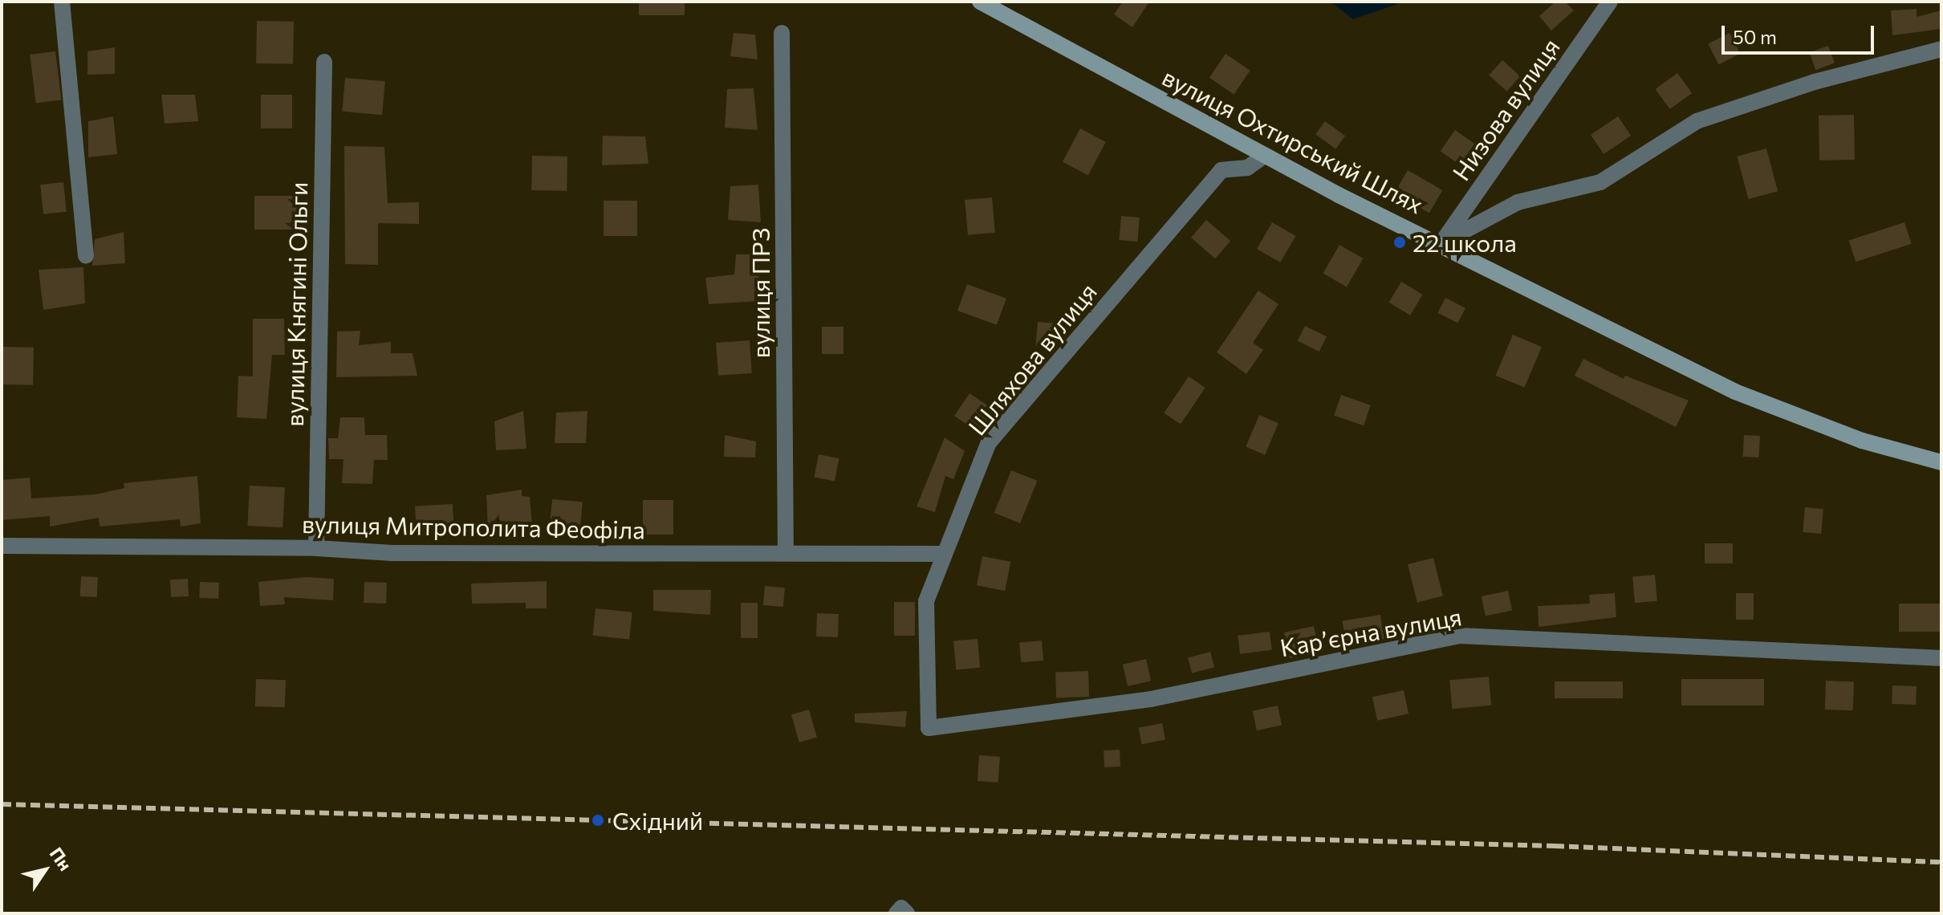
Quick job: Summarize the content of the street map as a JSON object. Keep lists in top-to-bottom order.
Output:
{
  "streets": {
    "main road": ["вулиця Охтирський Шлях"],
    "street": [
      "Низова вулиця",
      "вулиця ПРЗ",
      "вулиця Княгині Ольги",
      "Шляхова вулиця",
      "вулиця Митрополита Феофіла",
      "Карʼєрна вулиця"
    ]
  },
  "crossings": [
    ["Низова вулиця", "вулиця Охтирський Шлях"],
    ["вулиця Охтирський Шлях", "Шляхова вулиця"],
    ["вулиця ПРЗ", "вулиця Митрополита Феофіла"],
    ["вулиця Княгині Ольги", "вулиця Митрополита Феофіла"],
    ["Шляхова вулиця", "вулиця Митрополита Феофіла"],
    ["Шляхова вулиця", "Карʼєрна вулиця"]
  ],
  "places": ["22 школа", "Східний"],
  "scale_bar": "50 m",
  "north": "top right"
}
